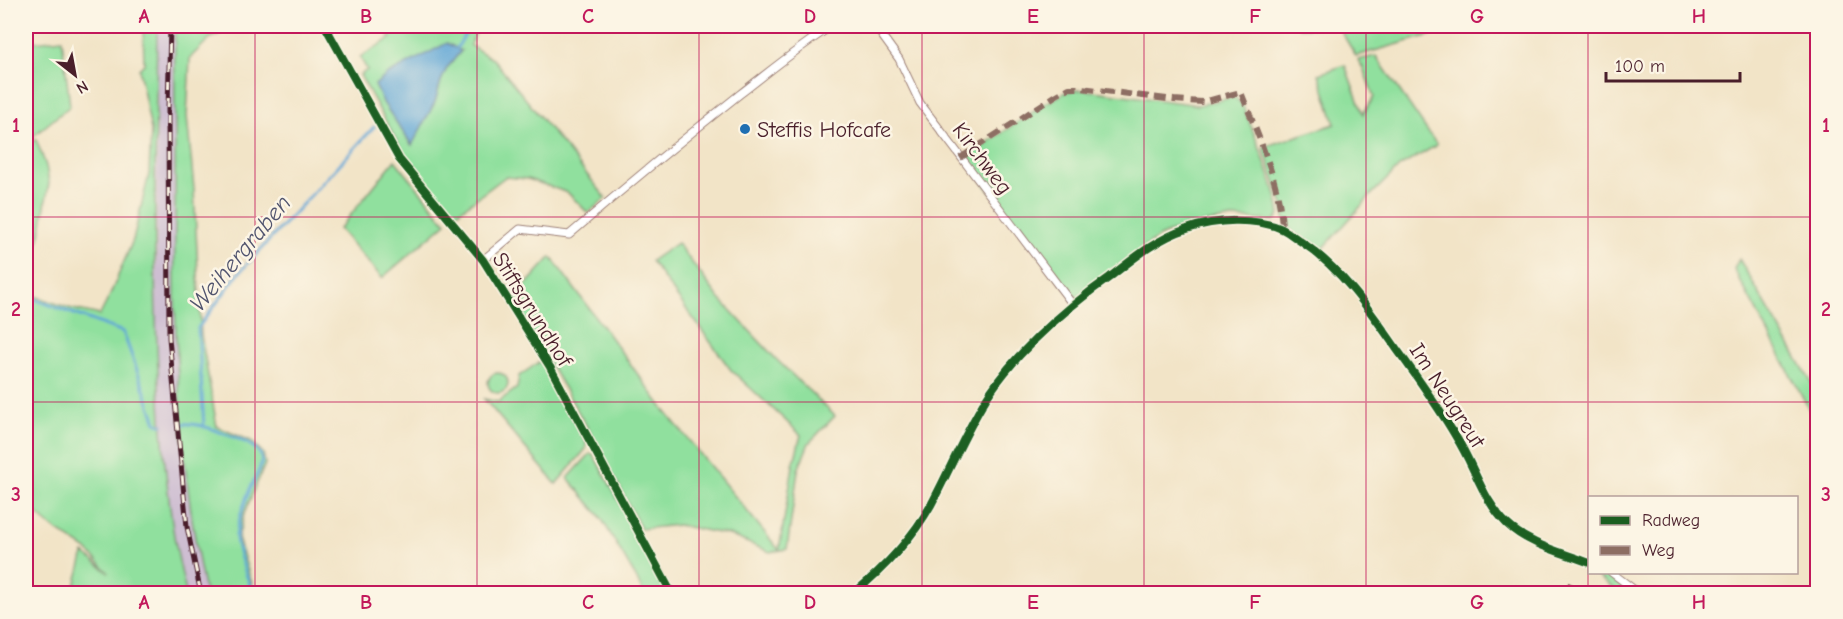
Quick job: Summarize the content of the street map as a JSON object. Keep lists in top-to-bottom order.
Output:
{
  "streets": {
    "street": ["Kirchweg", "Stiftsgrundhof", "Im Neugreut"]
  },
  "crossings": [
    ["Kirchweg", "Im Neugreut"]
  ],
  "water": ["Weihergraben"],
  "places": ["Steffis Hofcafe"],
  "legend": ["Radweg", "Weg"],
  "scale_bar": "100 m",
  "north": "bottom right",
  "grid": {
    "columns": [
      "A",
      "B",
      "C",
      "D",
      "E",
      "F",
      "G",
      "H"
    ],
    "rows": ["1", "2", "3"]
  }
}
